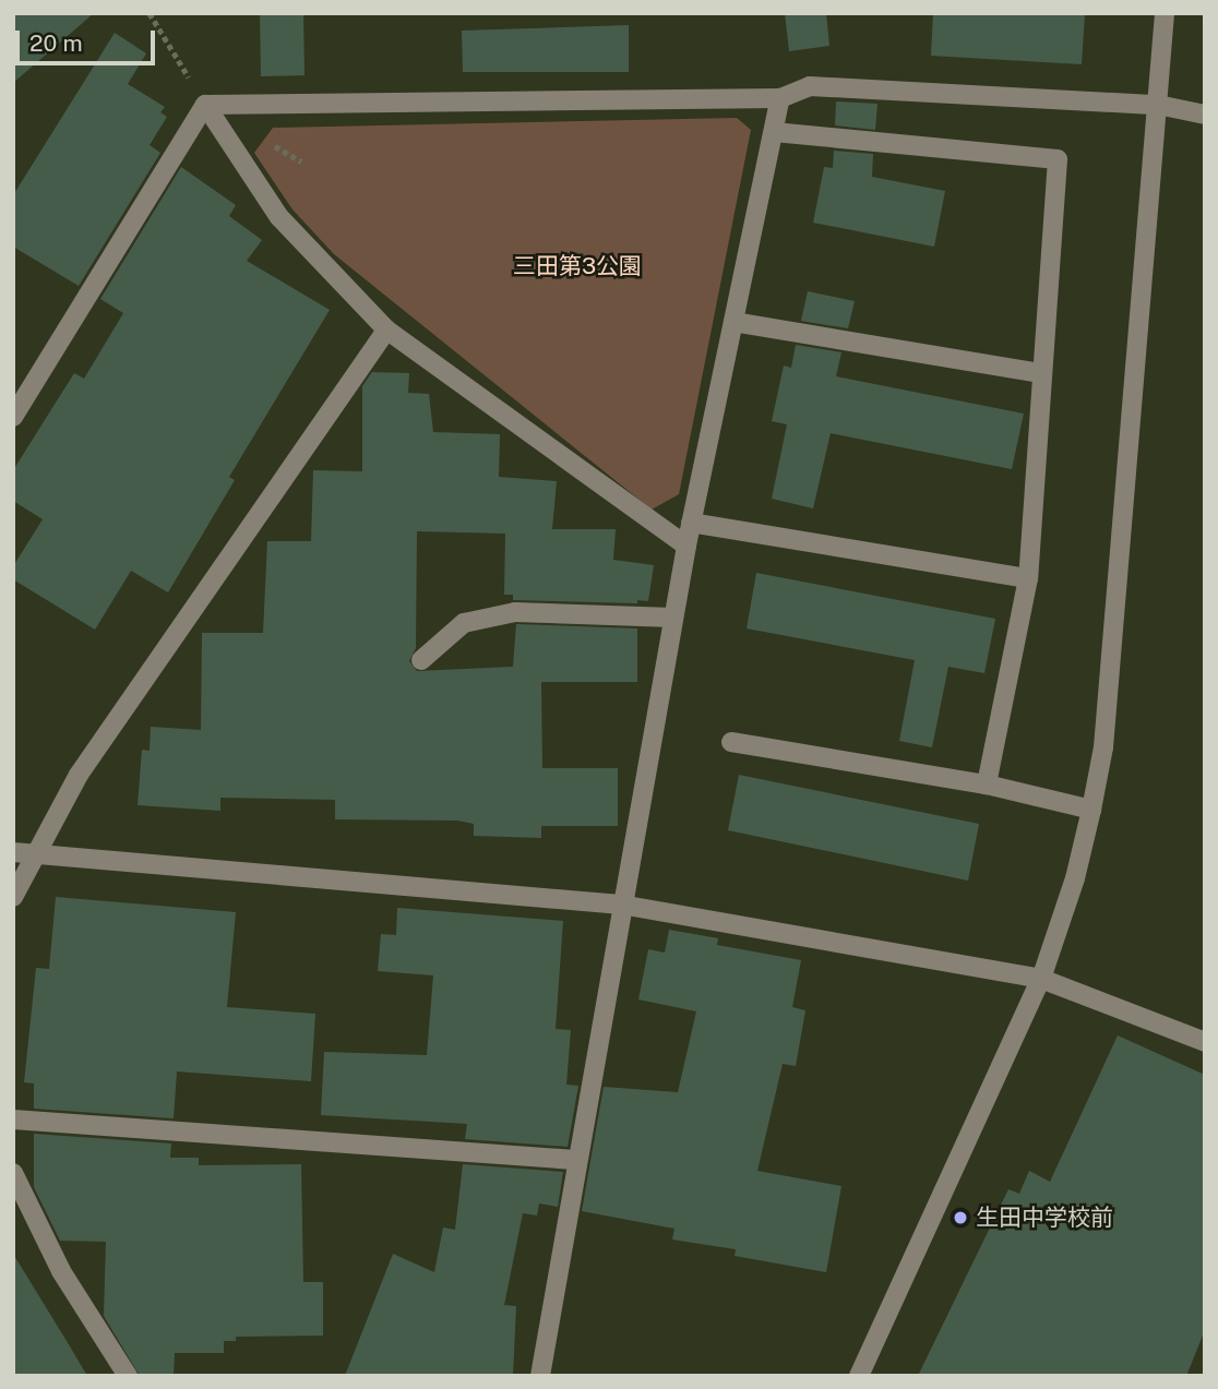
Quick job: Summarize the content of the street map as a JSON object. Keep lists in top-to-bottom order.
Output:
{
  "parks": ["三田第3公園"],
  "places": ["生田中学校前"],
  "scale_bar": "20 m"
}
